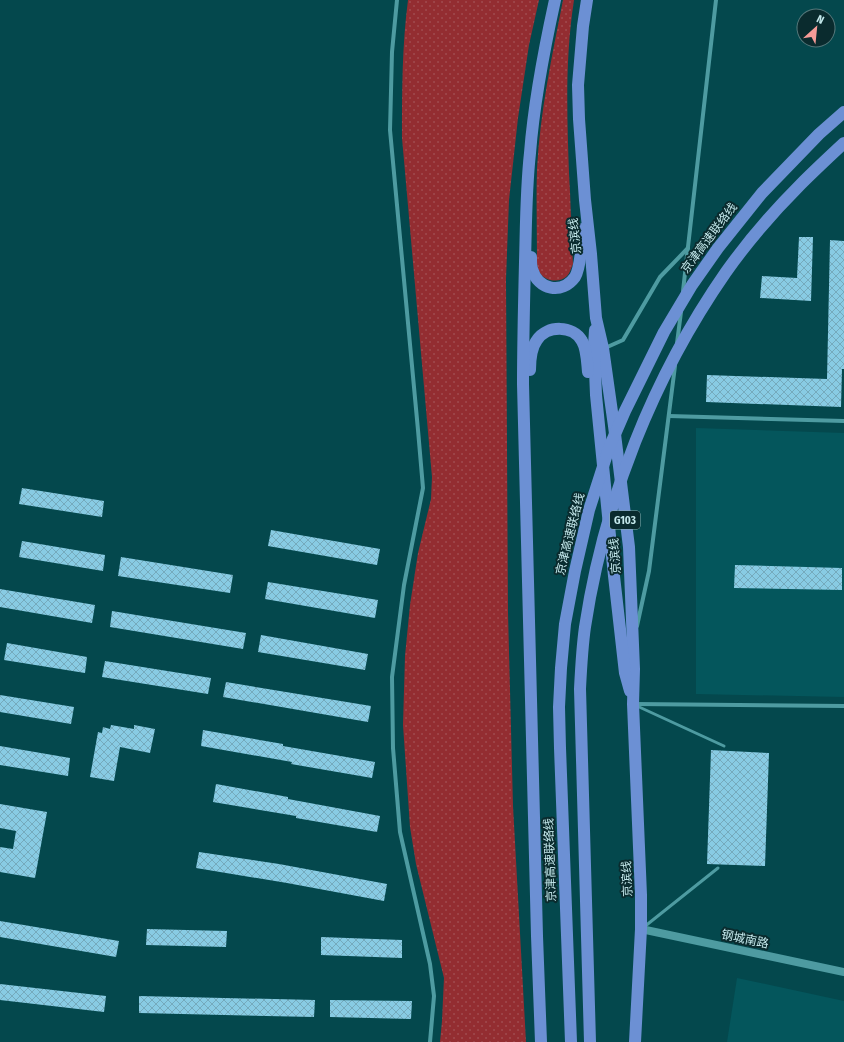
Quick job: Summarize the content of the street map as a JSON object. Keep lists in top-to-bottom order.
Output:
{
  "streets": {
    "highway": ["京滨线", "京津高速联络线", "G103"],
    "street": ["钢城南路"]
  },
  "crossings": [
    ["京滨线", "钢城南路"]
  ],
  "north": "top right"
}
